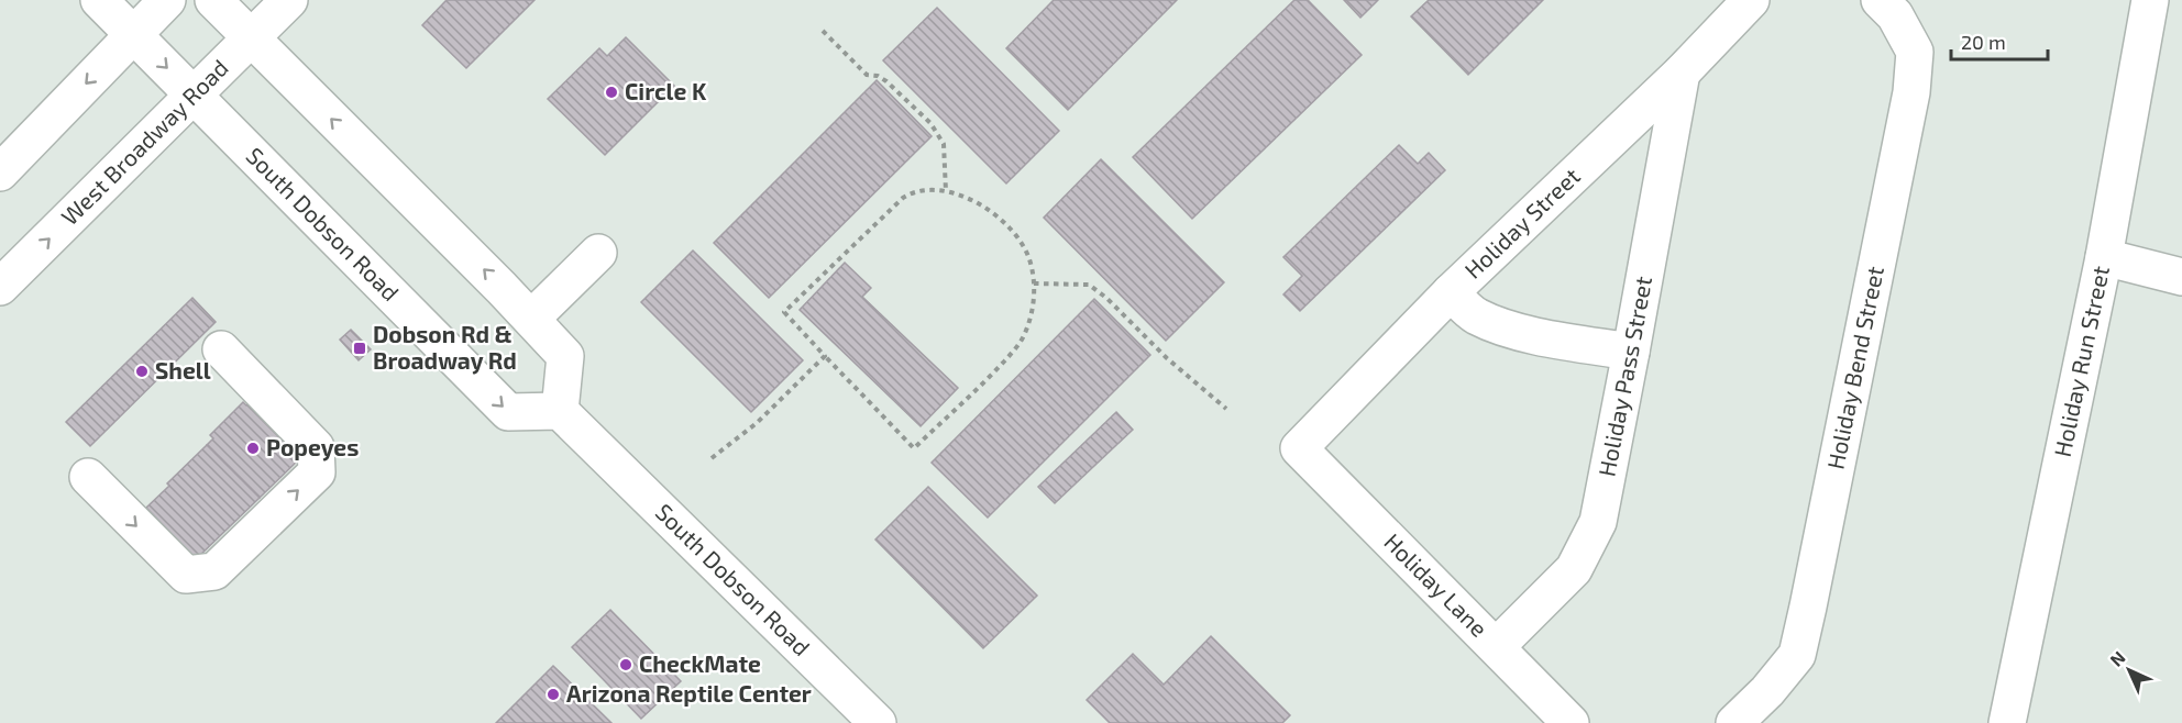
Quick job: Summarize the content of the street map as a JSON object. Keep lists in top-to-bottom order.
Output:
{
  "streets": {
    "main road": [
      "West Broadway Road",
      "Holiday Street",
      "South Dobson Road",
      "Holiday Run Street",
      "Holiday Bend Street",
      "Holiday Pass Street",
      "Holiday Lane"
    ]
  },
  "crossings": [
    ["West Broadway Road", "South Dobson Road"],
    ["Holiday Street", "Holiday Pass Street"],
    ["Holiday Street", "Holiday Lane"],
    ["Holiday Pass Street", "Holiday Lane"]
  ],
  "places": {
    "other": [
      "Circle K",
      "Shell",
      "Popeyes",
      "CheckMate",
      "Arizona Reptile Center"
    ],
    "transit": ["Dobson Rd & Broadway Rd"]
  },
  "scale_bar": "20 m",
  "north": "top left"
}
